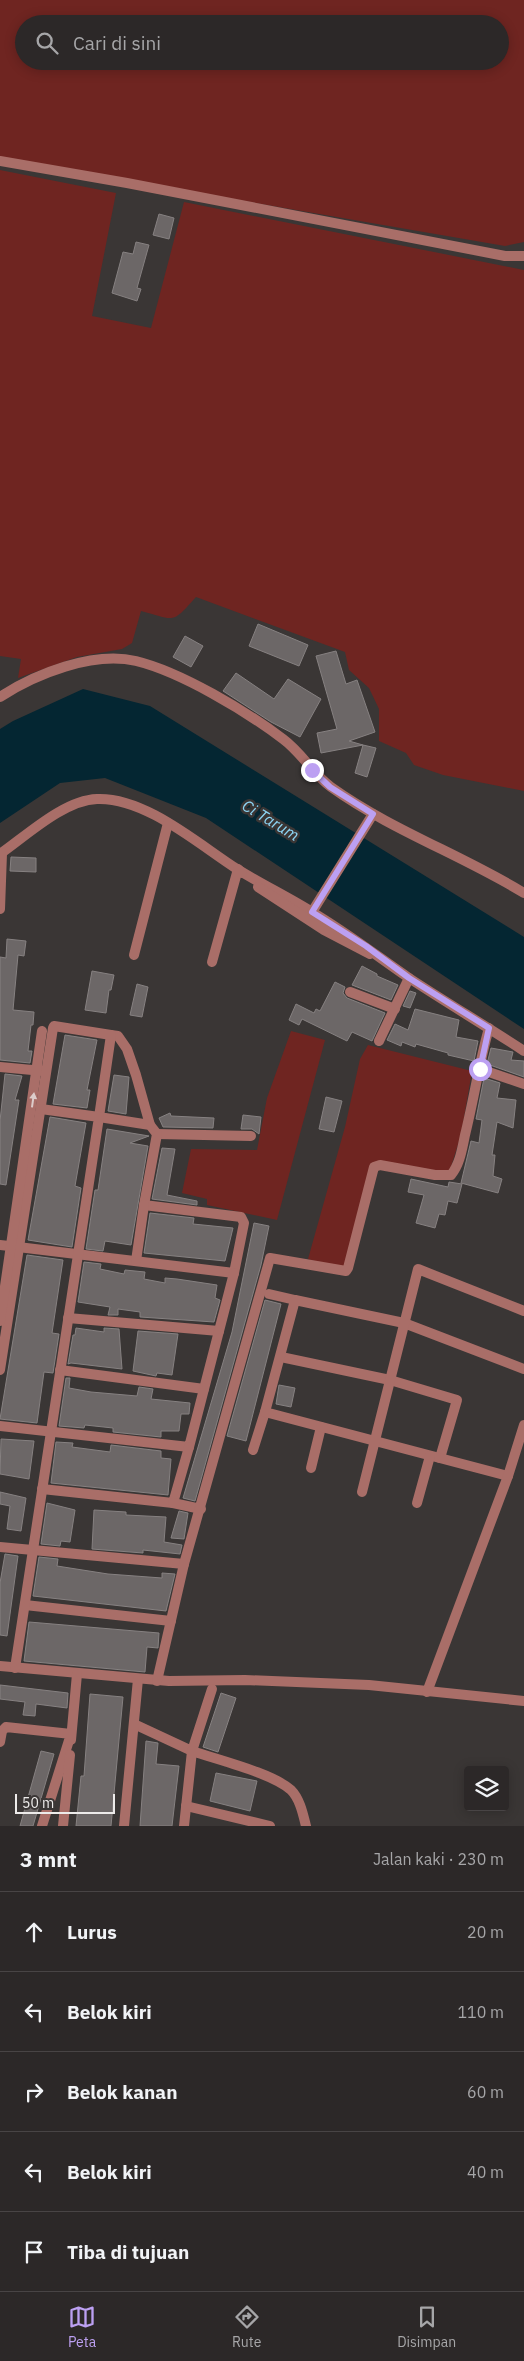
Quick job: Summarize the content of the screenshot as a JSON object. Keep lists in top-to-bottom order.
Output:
{
  "water": ["Ci Tarum"],
  "scale_bar": "50 m",
  "page": {
    "search": "Cari di sini",
    "scale": "50 m",
    "heading": ["3 mnt", "Jalan kaki · 230 m"],
    "list": [
      ["Lurus", "20 m"],
      ["Belok kiri", "110 m"],
      ["Belok kanan", "60 m"],
      ["Belok kiri", "40 m"],
      "Tiba di tujuan"
    ],
    "nav": ["Peta", "Rute", "Disimpan"]
  }
}
